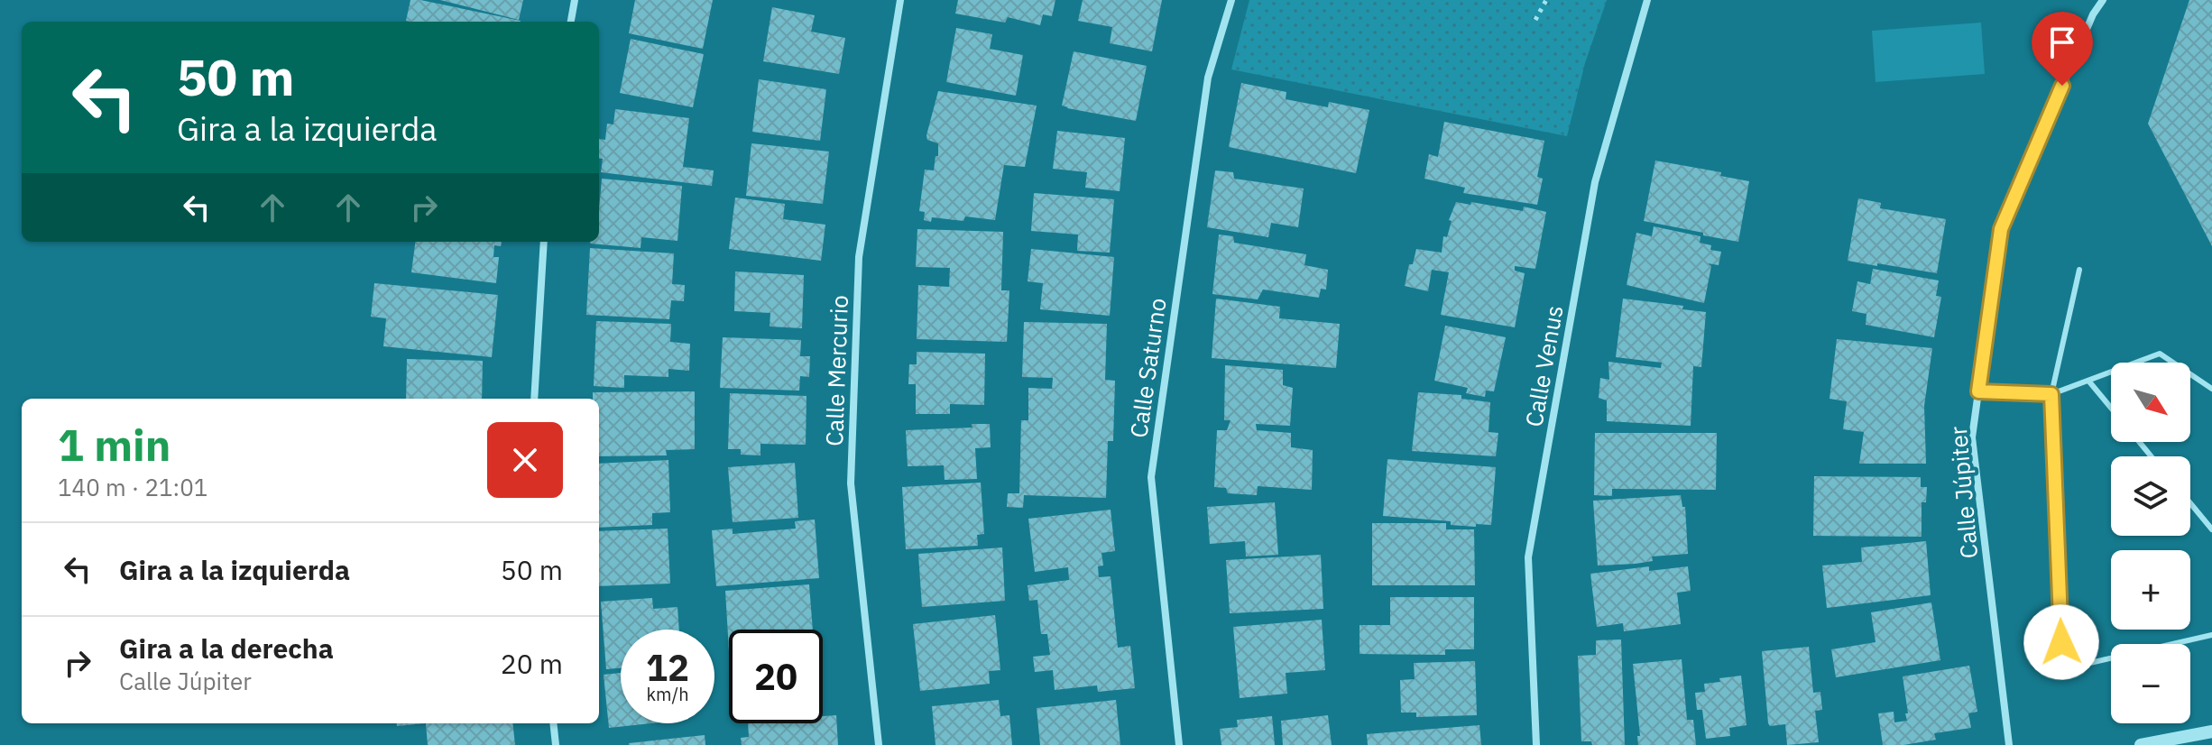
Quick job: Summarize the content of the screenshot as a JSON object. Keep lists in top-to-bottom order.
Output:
{
  "streets": {
    "street": [
      "Calle Venus",
      "Calle Saturno",
      "Calle Mercurio",
      "Calle Júpiter"
    ]
  },
  "north": "bottom right",
  "page": {
    "turn": ["50 m", "Gira a la izquierda"],
    "map_buttons": ["+", "−"],
    "heading": ["1 min", "140 m · 21:01"],
    "list": [
      {
        "name": "Gira a la izquierda",
        "value": "50 m"
      },
      {
        "name": "Gira a la derecha",
        "note": "Calle Júpiter",
        "value": "20 m"
      }
    ],
    "speed": "12 km/h",
    "limit": "20"
  }
}
